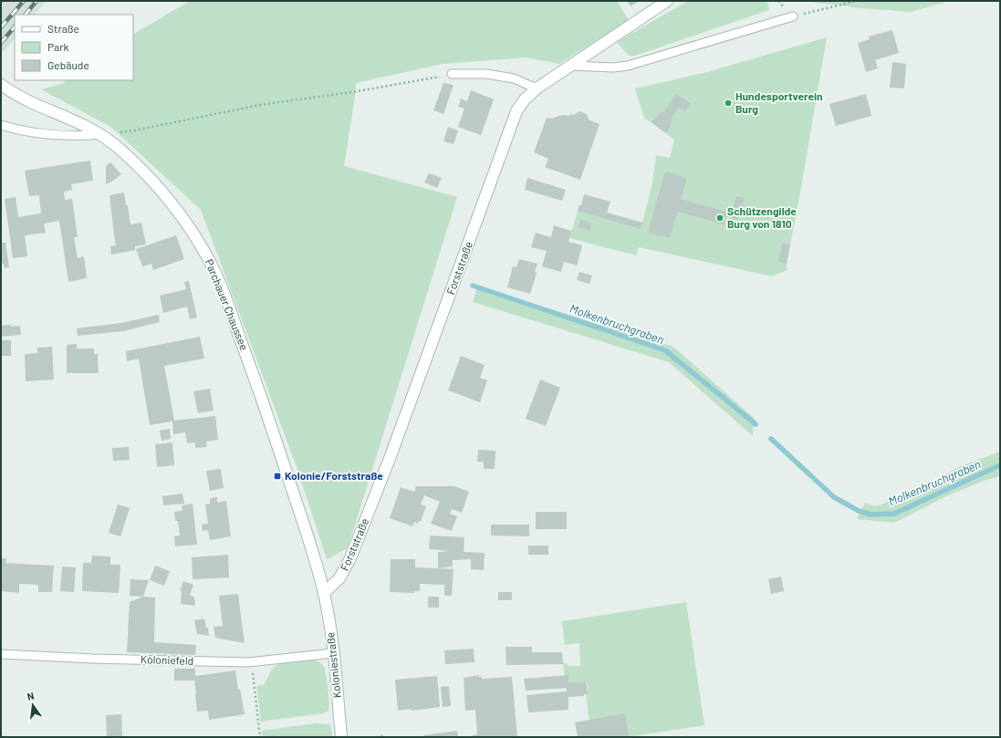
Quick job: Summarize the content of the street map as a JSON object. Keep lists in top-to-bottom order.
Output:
{
  "streets": {
    "street": ["Forststraße", "Parchauer Chaussee", "Koloniestraße"],
    "lane": ["Koloniefeld"]
  },
  "crossings": [
    ["Forststraße", "Parchauer Chaussee"],
    ["Forststraße", "Koloniestraße"],
    ["Parchauer Chaussee", "Koloniestraße"],
    ["Koloniefeld", "Koloniestraße"]
  ],
  "water": ["Molkenbruchgraben"],
  "places": {
    "other": ["Hundesportverein Burg", "Schützengilde Burg von 1810"],
    "transit": ["Kolonie/Forststraße"]
  },
  "legend": ["Straße", "Park", "Gebäude"],
  "north": "top"
}
